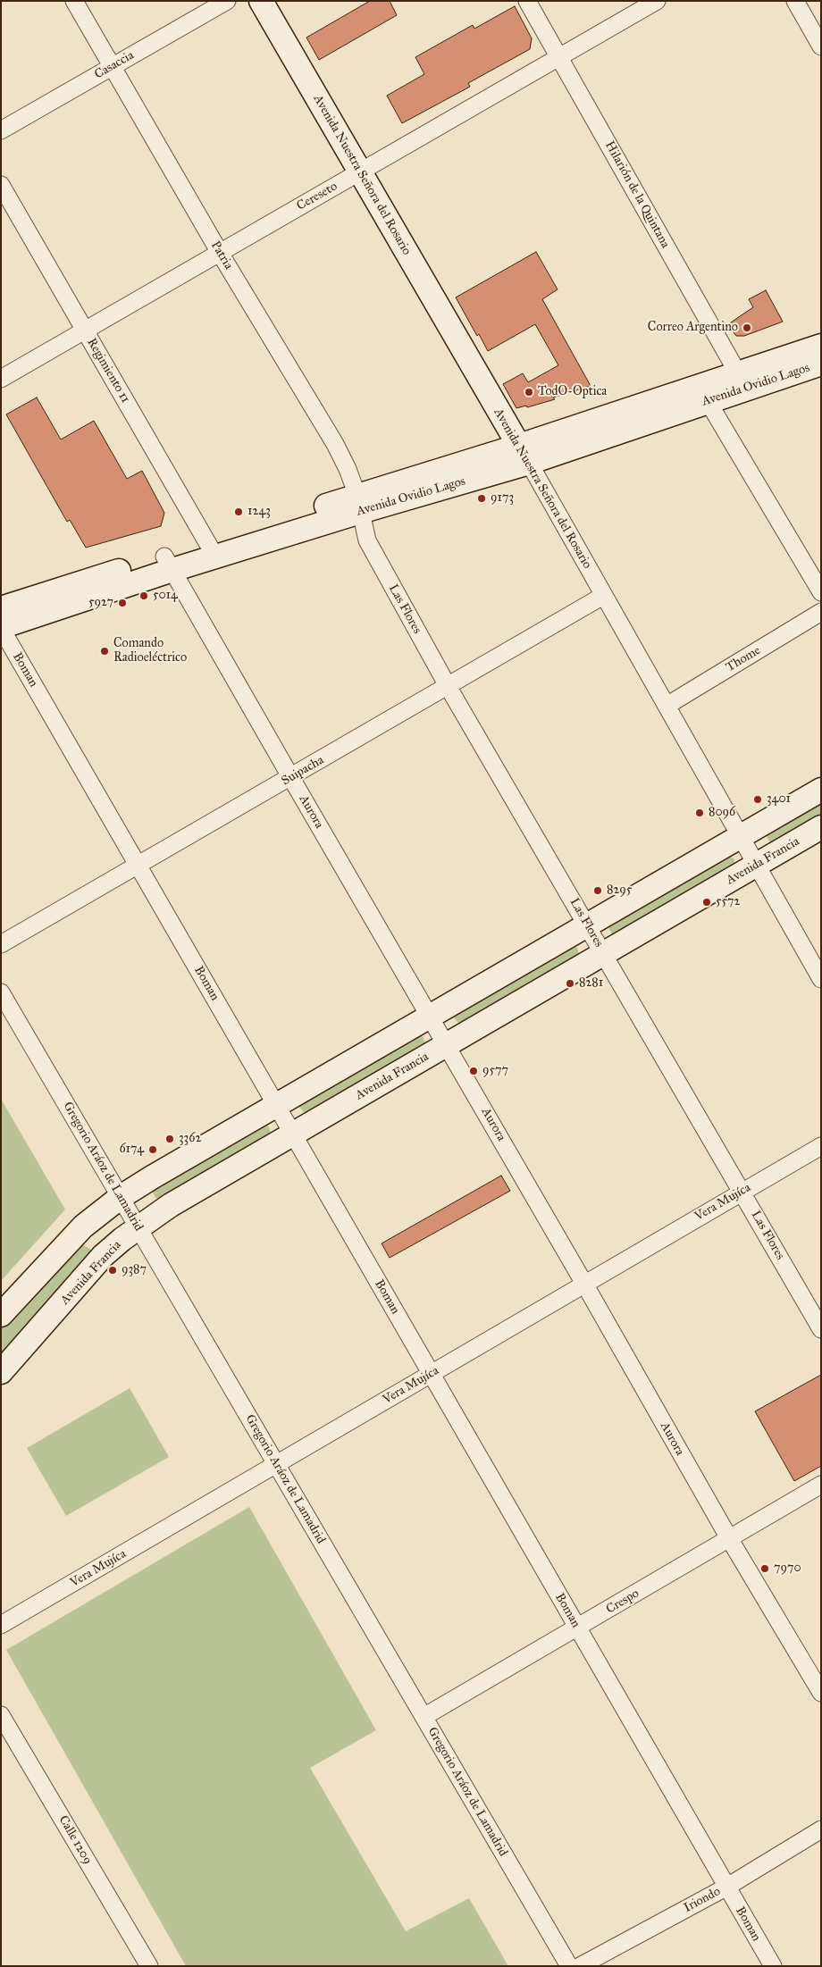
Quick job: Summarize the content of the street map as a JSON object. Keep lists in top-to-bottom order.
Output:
{
  "streets": {
    "street": [
      "Casaccia",
      "Avenida Nuestra Señora del Rosario",
      "Hilarión de la Quintana",
      "Cereseto",
      "Patria",
      "Regimiento 11",
      "Avenida Ovidio Lagos",
      "Las Flores",
      "Thome",
      "Boman",
      "Suipacha",
      "Aurora",
      "Avenida Francia",
      "Gregorio Aráoz de Lamadrid",
      "Vera Mujíca",
      "Crespo",
      "Calle 1209",
      "Iriondo"
    ]
  },
  "crossings": [
    ["Casaccia", "Patria"],
    ["Avenida Nuestra Señora del Rosario", "Cereseto"],
    ["Avenida Nuestra Señora del Rosario", "Avenida Ovidio Lagos"],
    ["Avenida Nuestra Señora del Rosario", "Thome"],
    ["Avenida Nuestra Señora del Rosario", "Suipacha"],
    ["Avenida Nuestra Señora del Rosario", "Avenida Francia"],
    ["Hilarión de la Quintana", "Cereseto"],
    ["Hilarión de la Quintana", "Avenida Ovidio Lagos"],
    ["Cereseto", "Patria"],
    ["Cereseto", "Regimiento 11"],
    ["Patria", "Avenida Ovidio Lagos"],
    ["Patria", "Las Flores"],
    ["Regimiento 11", "Avenida Ovidio Lagos"],
    ["Avenida Ovidio Lagos", "Las Flores"],
    ["Avenida Ovidio Lagos", "Boman"],
    ["Avenida Ovidio Lagos", "Aurora"],
    ["Las Flores", "Suipacha"],
    ["Las Flores", "Avenida Francia"],
    ["Las Flores", "Vera Mujíca"],
    ["Boman", "Suipacha"],
    ["Boman", "Avenida Francia"],
    ["Boman", "Vera Mujíca"],
    ["Boman", "Crespo"],
    ["Boman", "Iriondo"],
    ["Suipacha", "Aurora"],
    ["Aurora", "Avenida Francia"],
    ["Aurora", "Vera Mujíca"],
    ["Aurora", "Crespo"],
    ["Avenida Francia", "Gregorio Aráoz de Lamadrid"],
    ["Gregorio Aráoz de Lamadrid", "Vera Mujíca"],
    ["Gregorio Aráoz de Lamadrid", "Crespo"]
  ],
  "places": [
    "Correo Argentino",
    "TodO-Optica",
    "9173",
    "1243",
    "5014",
    "5927",
    "Comando Radioeléctrico",
    "3401",
    "8096",
    "8295",
    "5572",
    "8281",
    "9577",
    "3362",
    "6174",
    "9387",
    "7970"
  ]
}
